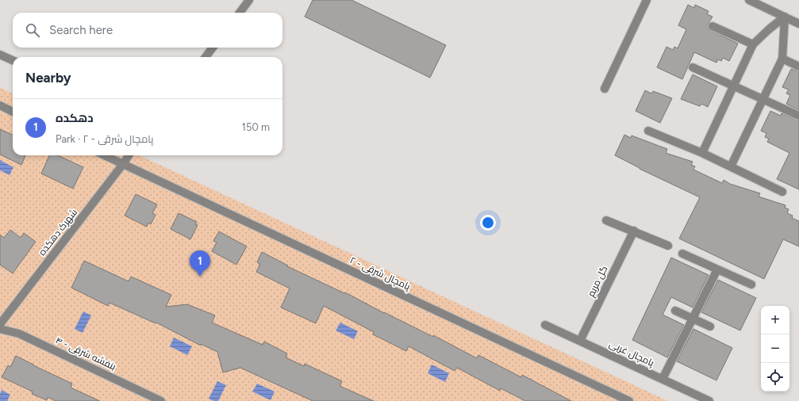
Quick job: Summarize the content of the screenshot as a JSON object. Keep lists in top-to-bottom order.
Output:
{
  "streets": {
    "street": [
      "شهرک دهکده",
      "پامچال شرقی - ۲",
      "گل مریم",
      "بنفشه شرقی - ۴",
      "پامچال غربی"
    ]
  },
  "crossings": [
    ["شهرک دهکده", "پامچال شرقی - ۲"],
    ["گل مریم", "پامچال غربی"]
  ],
  "page": {
    "search": "Search here",
    "heading": "Nearby",
    "list": [
      {
        "mark": "1",
        "name": "دهکده",
        "note": "Park · پامچال شرقی - ۲",
        "value": "150 m"
      }
    ],
    "pins": "1",
    "map_buttons": ["+", "−"]
  }
}
